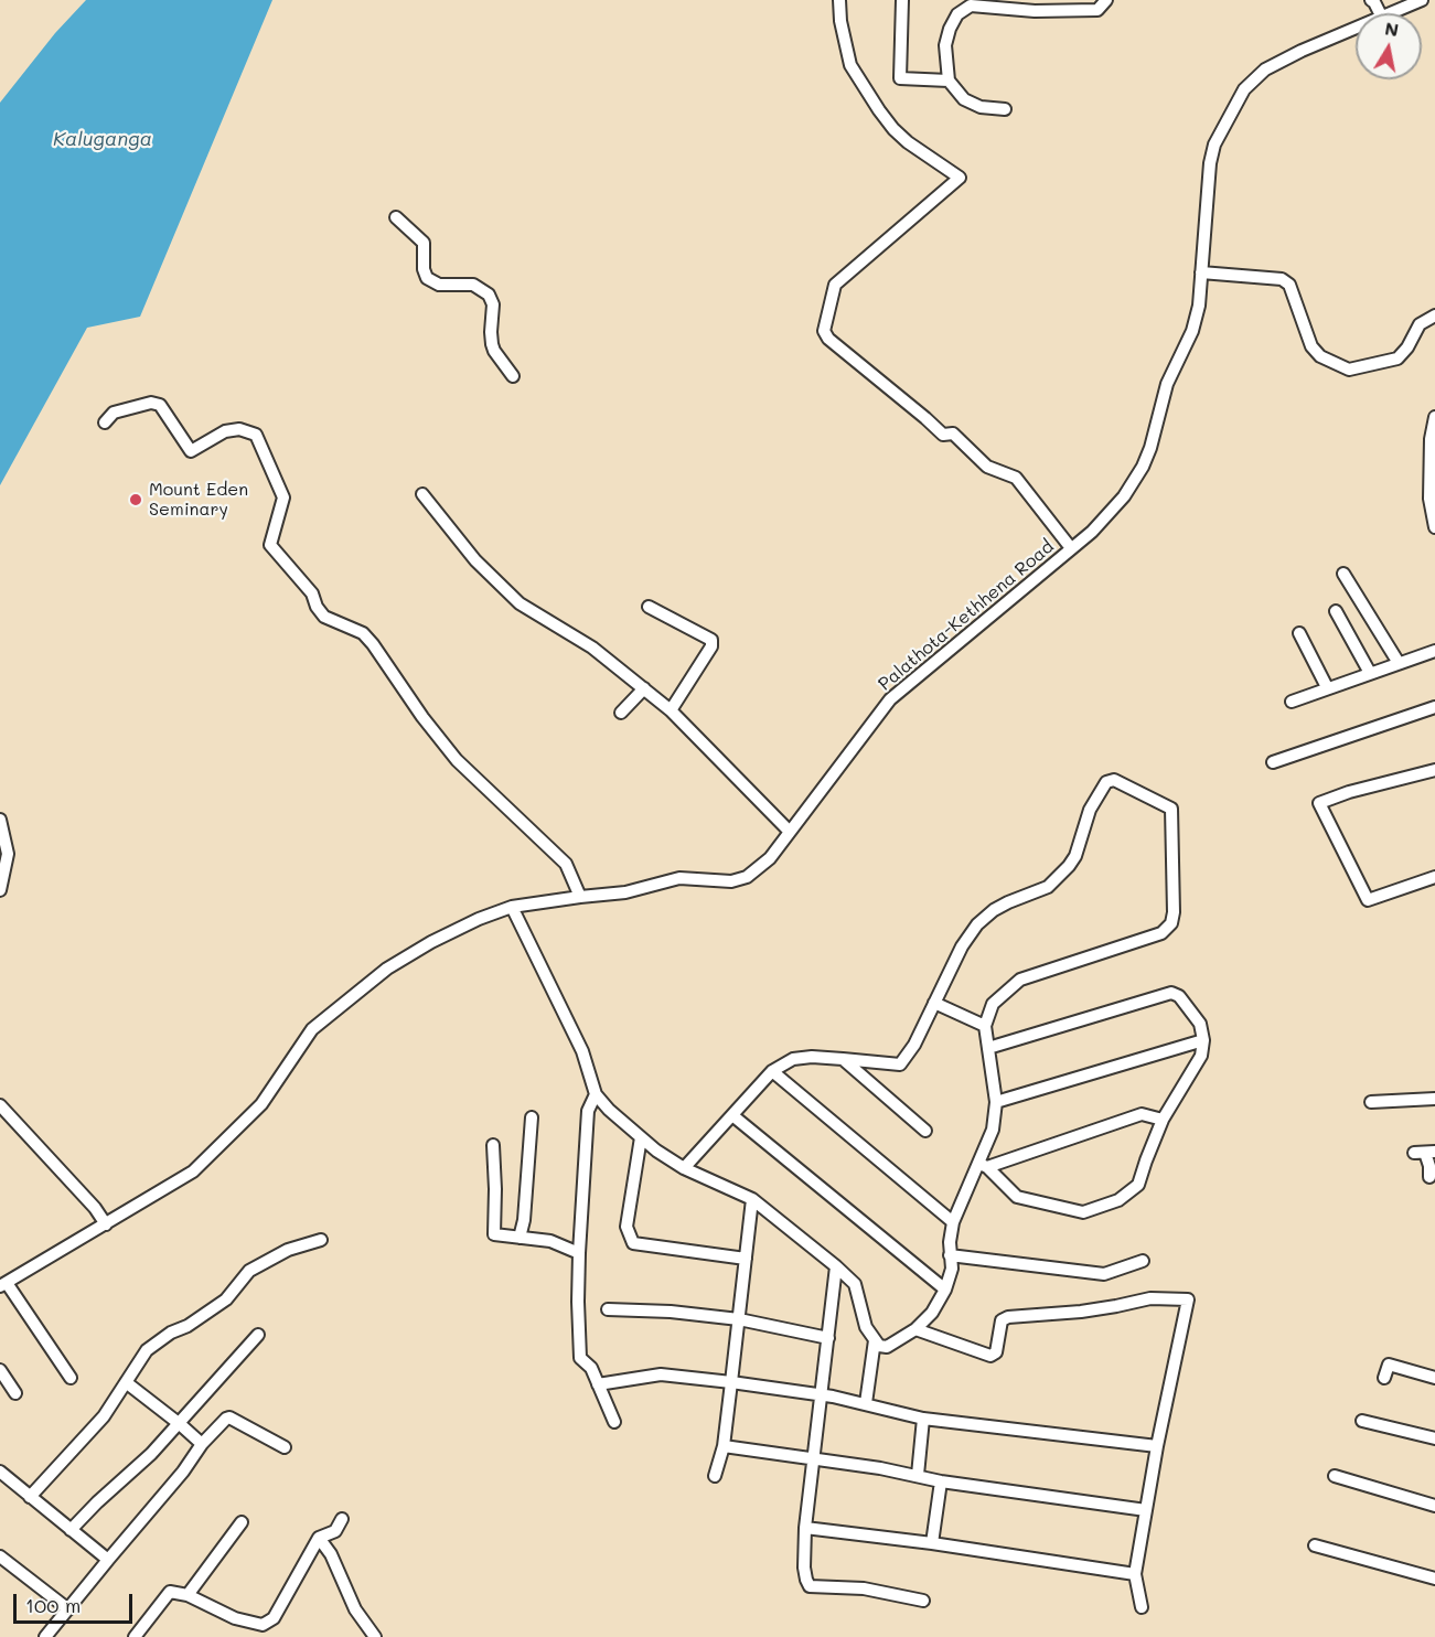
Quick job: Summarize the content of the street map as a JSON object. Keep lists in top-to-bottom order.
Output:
{
  "streets": {
    "street": ["Palathota-Kethhena Road"]
  },
  "water": ["Kaluganga"],
  "places": ["Mount Eden Seminary"],
  "scale_bar": "100 m",
  "north": "top"
}
